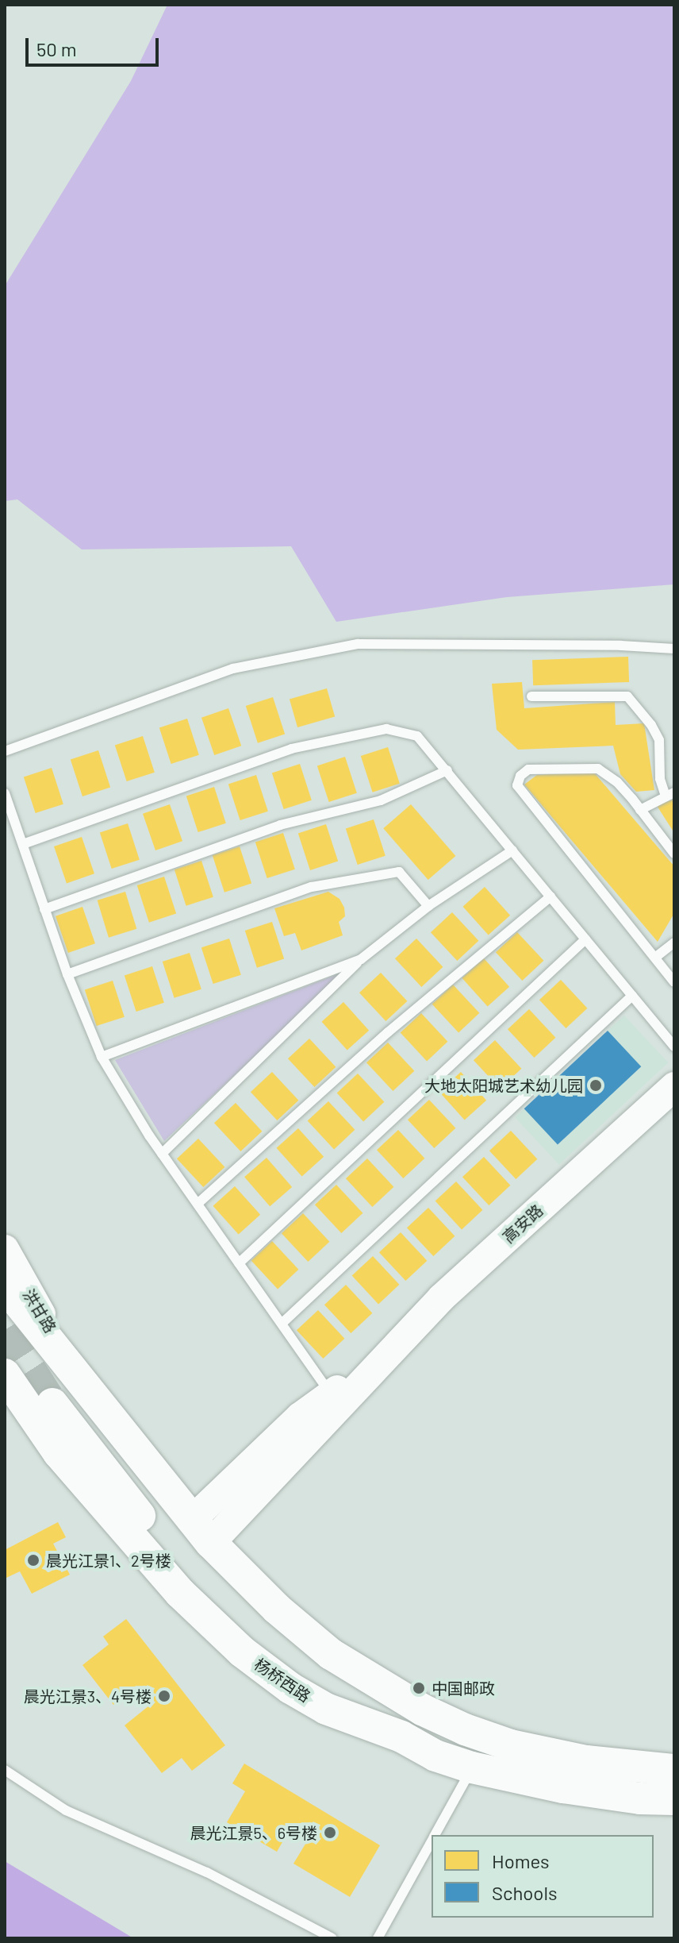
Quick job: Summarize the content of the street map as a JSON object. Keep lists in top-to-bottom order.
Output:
{
  "streets": {
    "main road": ["杨桥西路"],
    "street": ["高安路", "洪甘路"]
  },
  "places": [
    "大地太阳城艺术幼儿园",
    "晨光江景1、2号楼",
    "中国邮政",
    "晨光江景3、4号楼",
    "晨光江景5、6号楼"
  ],
  "legend": ["Homes", "Schools"],
  "scale_bar": "50 m"
}
